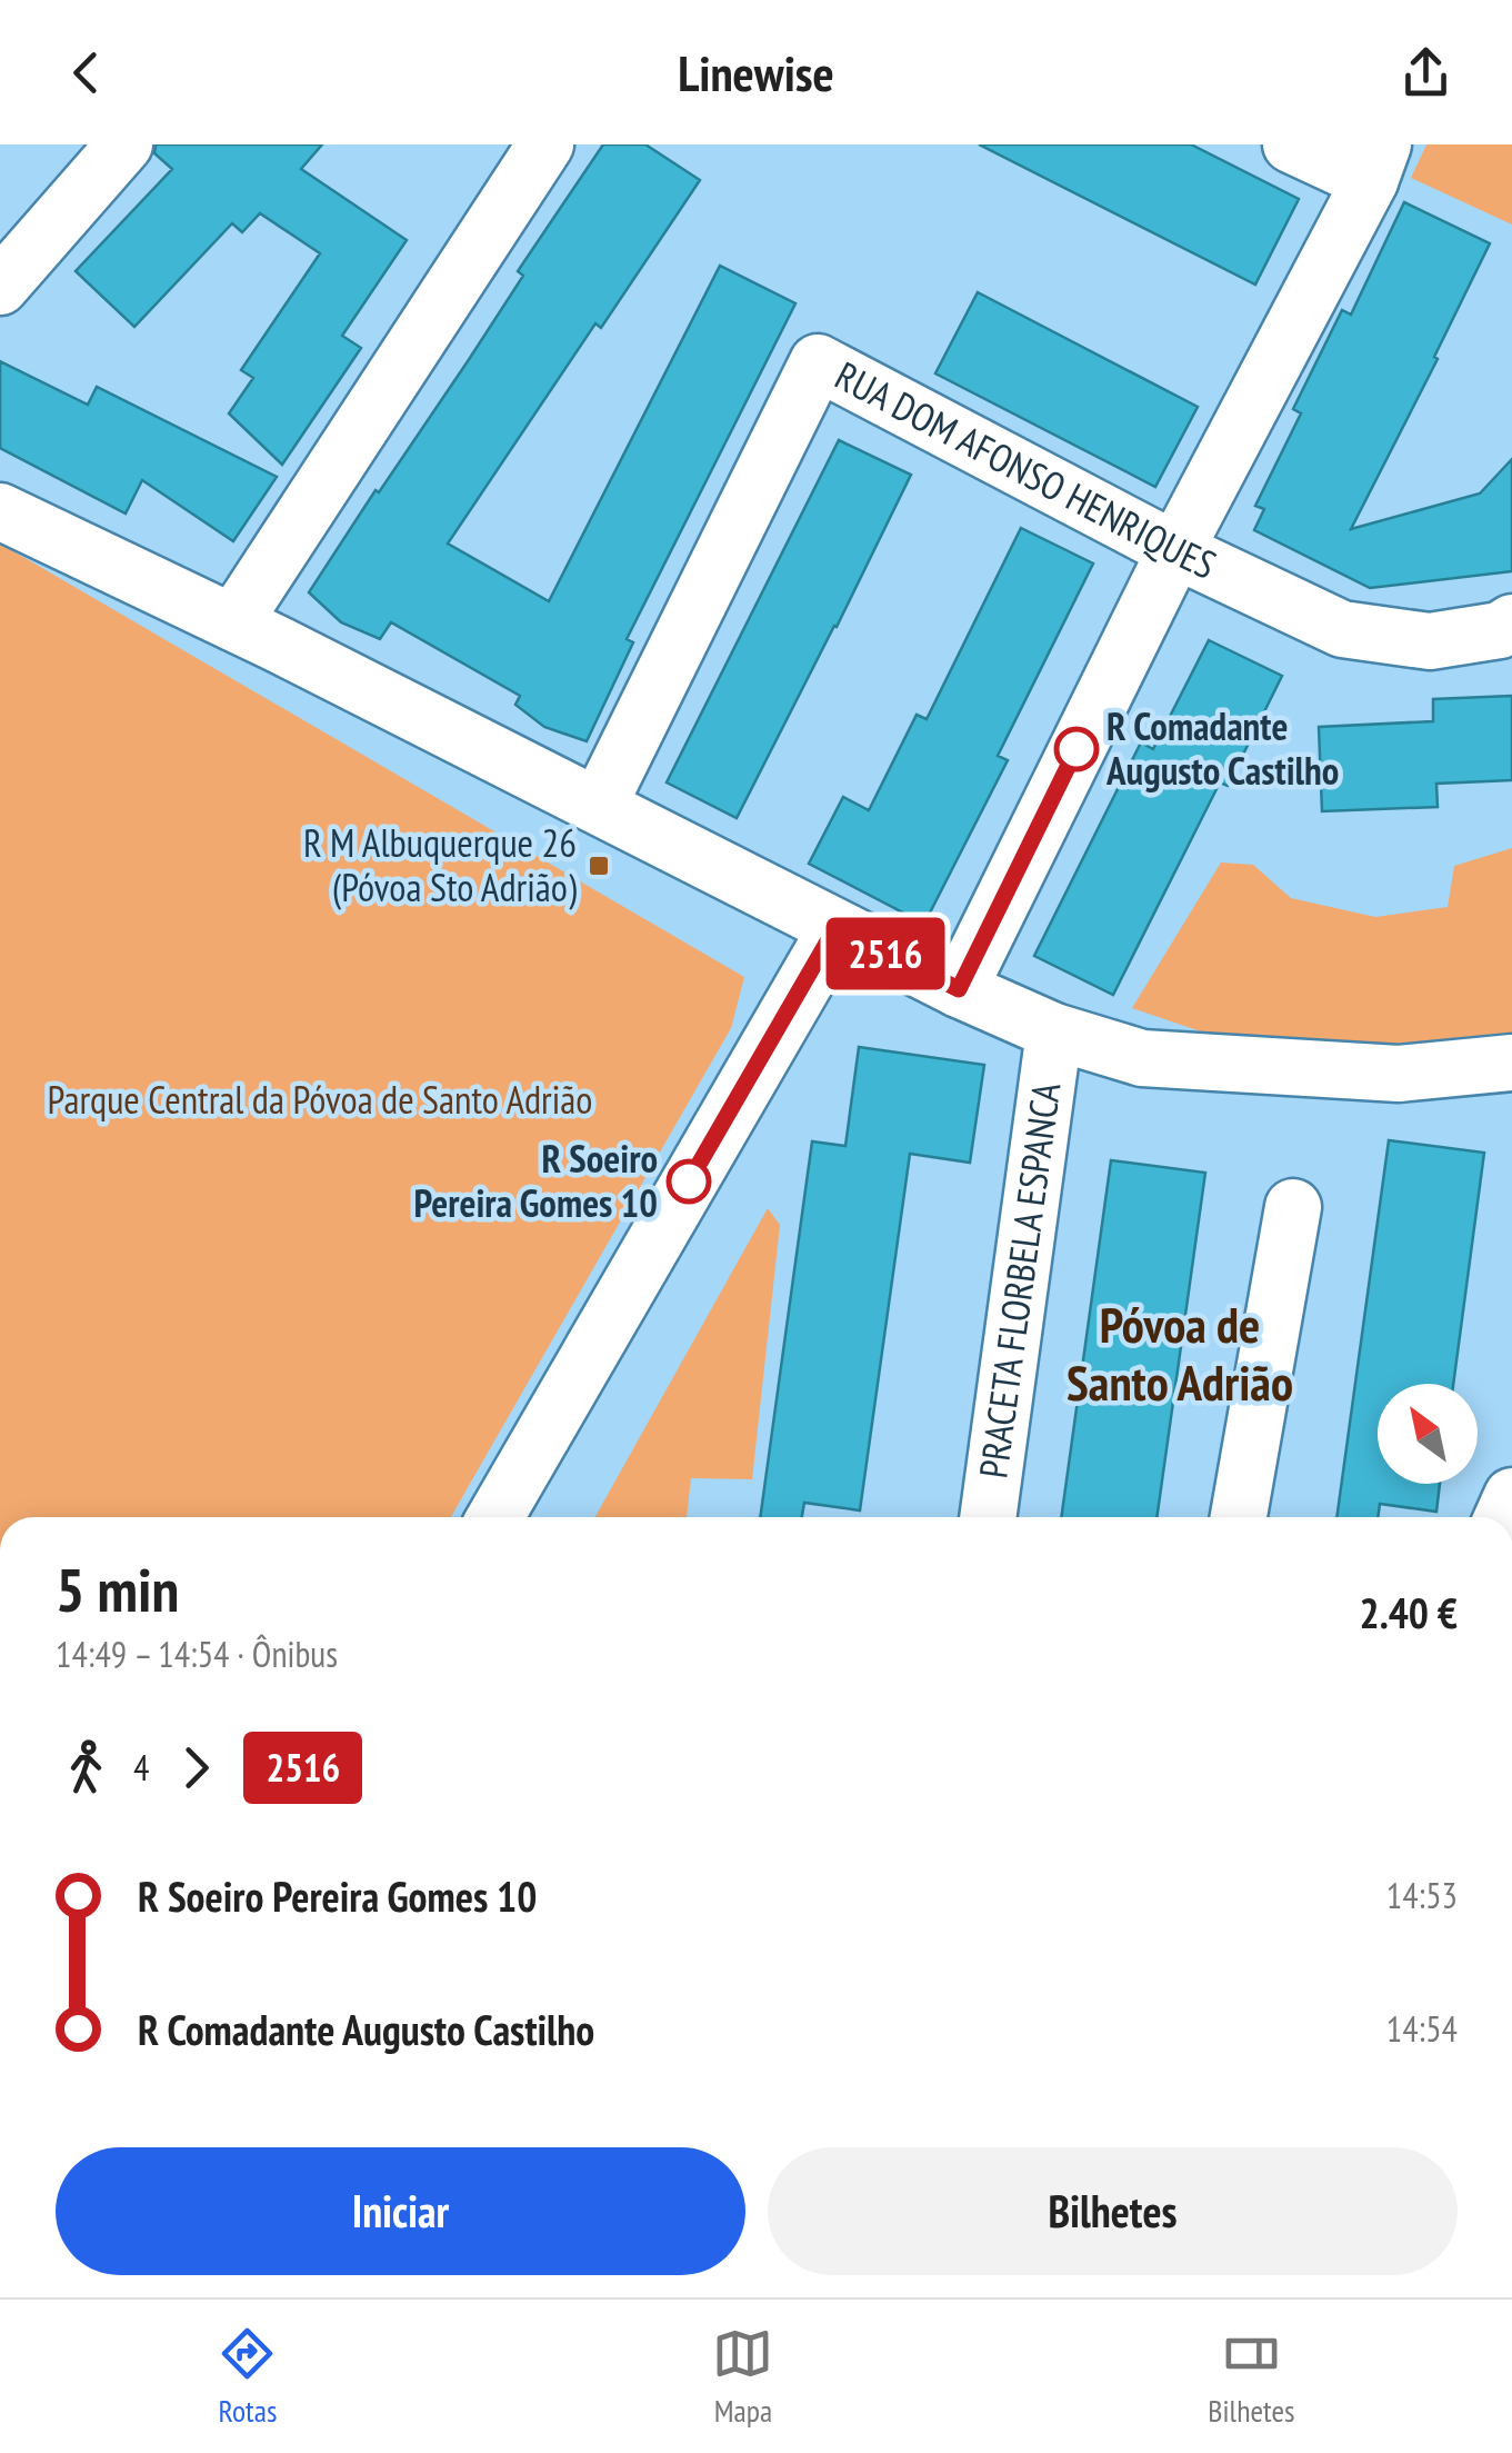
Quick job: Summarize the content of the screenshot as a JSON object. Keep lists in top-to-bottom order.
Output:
{
  "streets": {
    "street": ["RUA DOM AFONSO HENRIQUES", "PRACETA FLORBELA ESPANCA"]
  },
  "districts": ["Póvoa de Santo Adrião"],
  "parks": ["Parque Central da Póvoa de Santo Adrião"],
  "places": {
    "other": ["R Comadante Augusto Castilho", "R Soeiro Pereira Gomes 10"],
    "transit": ["R M Albuquerque 26 (Póvoa Sto Adrião)"]
  },
  "lines": ["bus line 2516"],
  "north": "top left",
  "page": {
    "header": "Linewise",
    "on_map": "2516",
    "heading": ["5 min", "14:49 – 14:54 · Ônibus", "2.40 €"],
    "legs": ["4", "2516"],
    "list": [
      {
        "name": "R Soeiro Pereira Gomes 10",
        "value": "14:53"
      },
      {
        "name": "R Comadante Augusto Castilho",
        "value": "14:54"
      }
    ],
    "buttons": ["Iniciar", "Bilhetes"],
    "tabs": ["Rotas", "Mapa", "Bilhetes"]
  }
}
